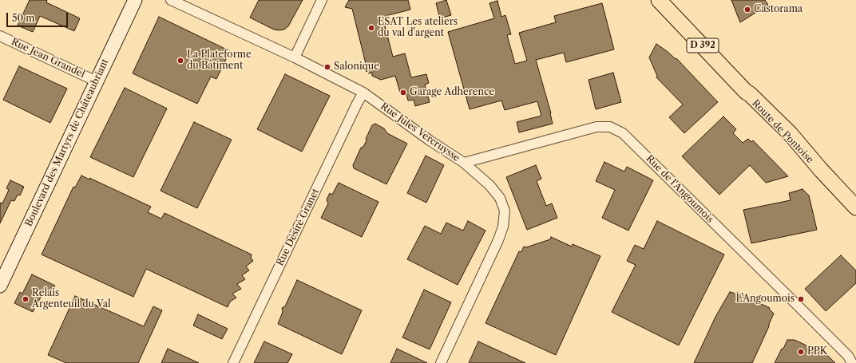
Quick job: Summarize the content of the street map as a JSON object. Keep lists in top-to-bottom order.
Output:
{
  "streets": {
    "main road": ["D 392", "Route de Pontoise", "Boulevard des Martyrs de Châteaubriant"],
    "street": [
      "Rue Jean Grandel",
      "Rue Jules Vercruysse",
      "Rue de l'Angoumois",
      "Rue Désiré Granet"
    ]
  },
  "crossings": [
    ["Rue Jean Grandel", "Boulevard des Martyrs de Châteaubriant"],
    ["Rue Jules Vercruysse", "Rue de l'Angoumois"],
    ["Rue Jules Vercruysse", "Rue Désiré Granet"]
  ],
  "places": [
    "Castorama",
    "ESAT Les ateliers du val d'argent",
    "La Plateforme du Bâtiment",
    "Salonique",
    "Garage Adherence",
    "Relais Argenteuil du Val",
    "L'Angoumois",
    "PPK"
  ],
  "scale_bar": "50 m"
}
